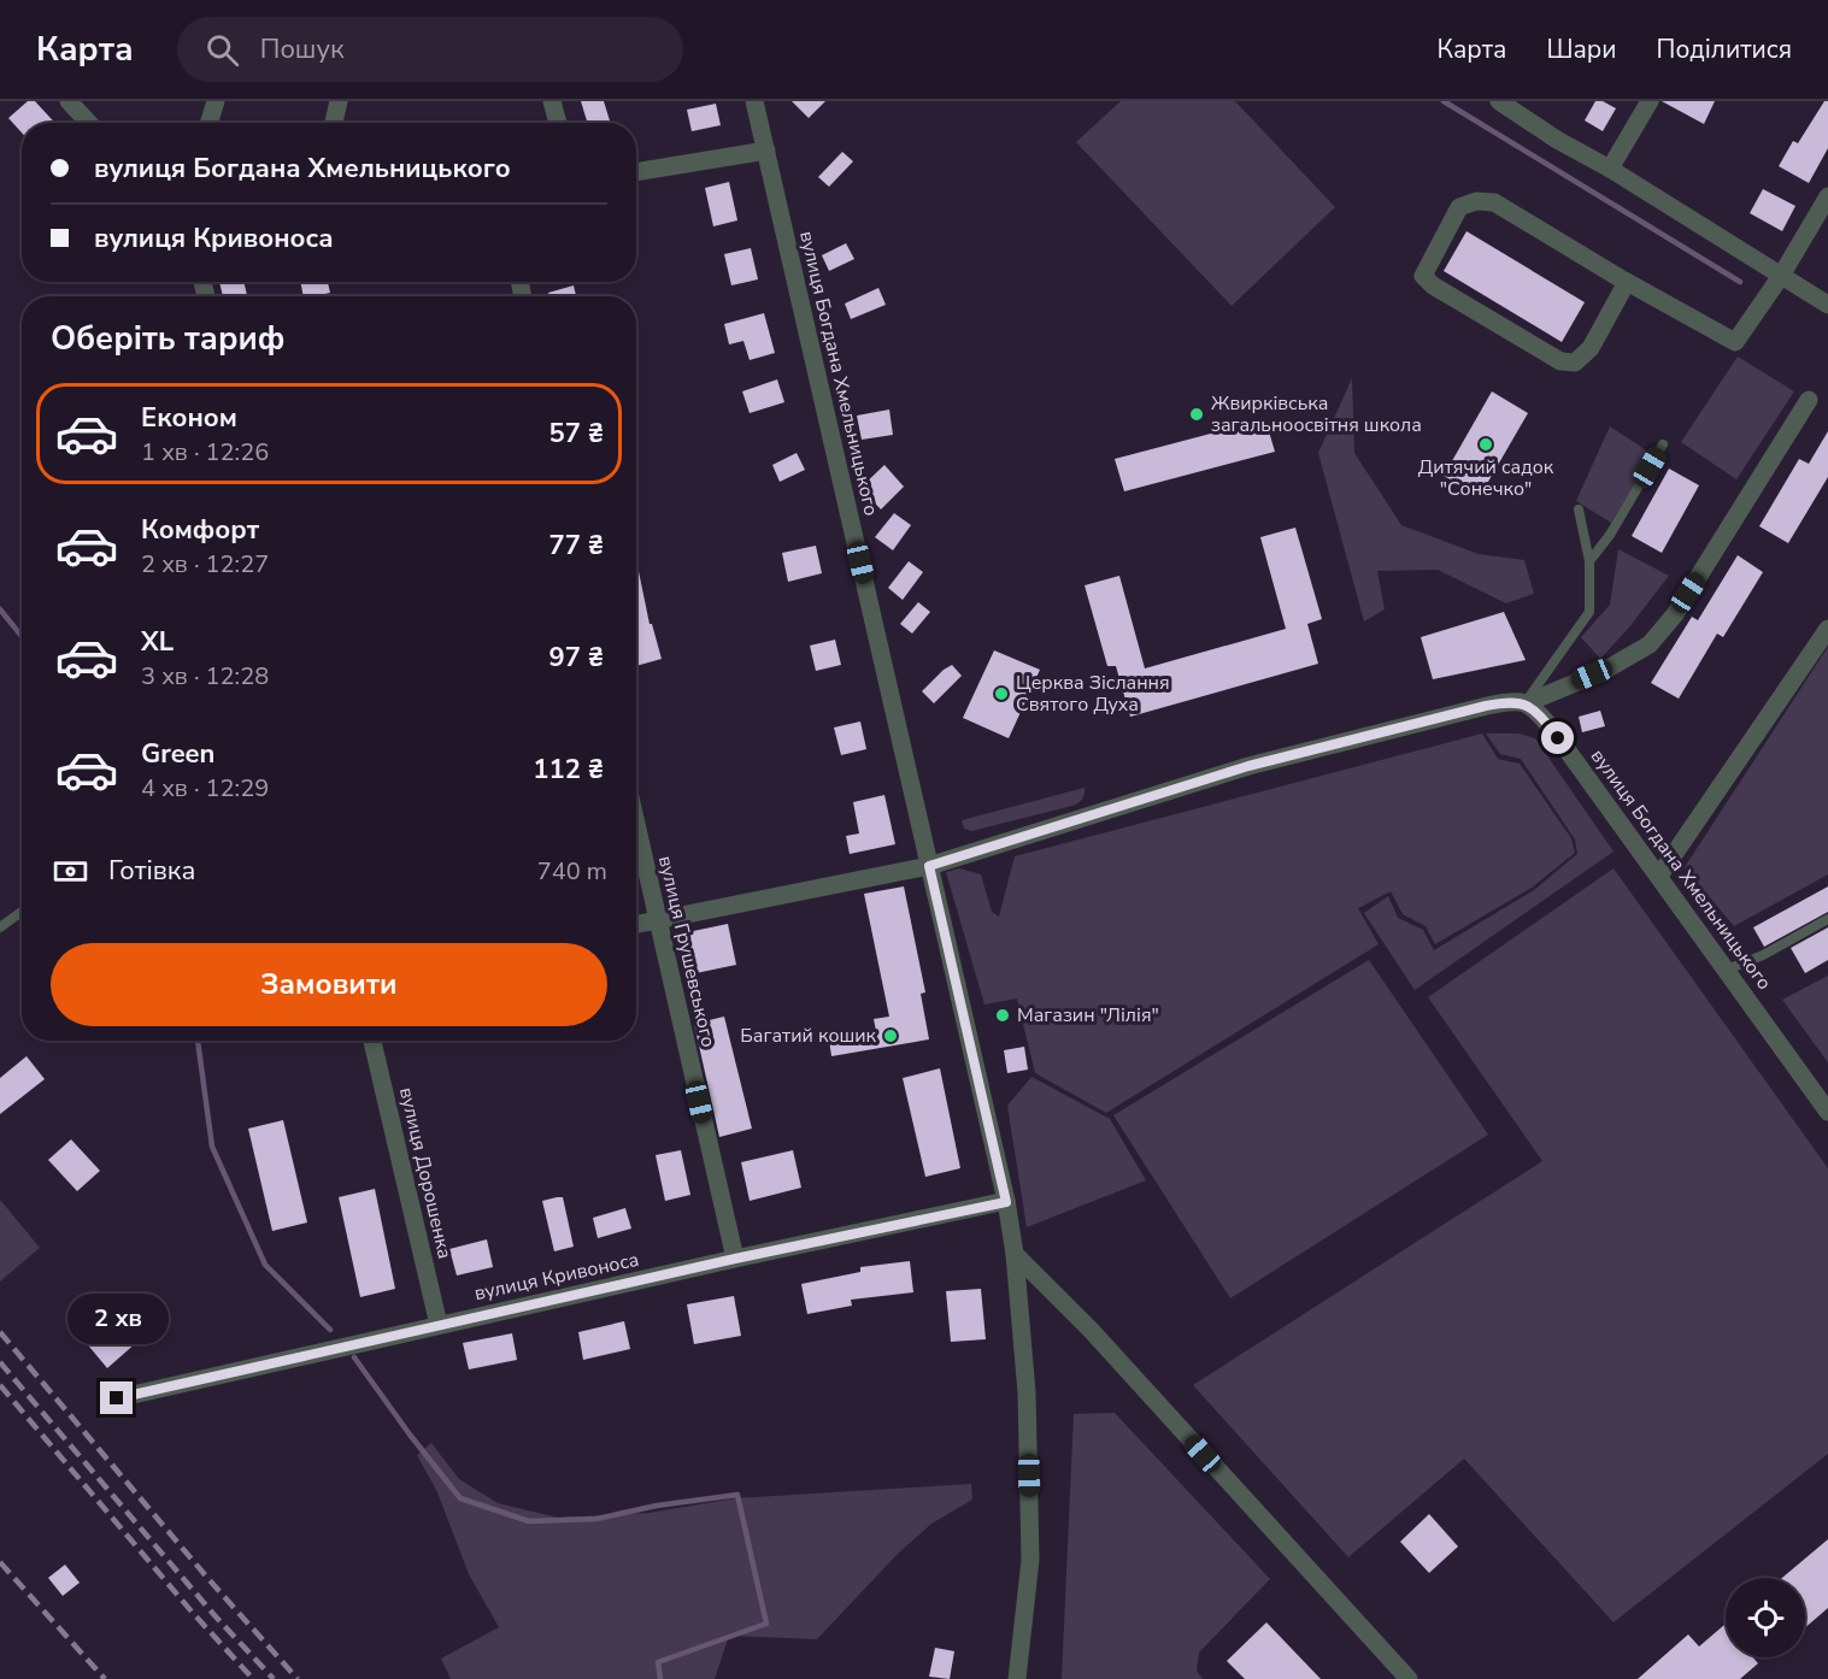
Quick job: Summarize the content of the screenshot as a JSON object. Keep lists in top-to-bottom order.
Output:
{
  "streets": {
    "street": [
      "вулиця Богдана Хмельницького",
      "вулиця Грушевського",
      "вулиця Дорошенка",
      "вулиця Кривоноса"
    ]
  },
  "crossings": [
    ["вулиця Богдана Хмельницького", "вулиця Кривоноса"],
    ["вулиця Грушевського", "вулиця Кривоноса"],
    ["вулиця Дорошенка", "вулиця Кривоноса"]
  ],
  "places": [
    "Жвирківська загальноосвітня школа",
    "Дитячий садок \"Сонечко\"",
    "Церква Зіслання Святого Духа",
    "Магазин \"Лілія\"",
    "Багатий кошик"
  ],
  "page": {
    "header": "Карта",
    "search": "Пошук",
    "nav": ["Карта", "Шари", "Поділитися"],
    "banner": ["вулиця Богдана Хмельницького", "вулиця Кривоноса"],
    "heading": "Оберіть тариф",
    "list": [
      {
        "name": "Економ",
        "note": "1 хв · 12:26",
        "value": "57 ₴"
      },
      {
        "name": "Комфорт",
        "note": "2 хв · 12:27",
        "value": "77 ₴"
      },
      {
        "name": "XL",
        "note": "3 хв · 12:28",
        "value": "97 ₴"
      },
      {
        "name": "Green",
        "note": "4 хв · 12:29",
        "value": "112 ₴"
      }
    ],
    "pay": ["Готівка", "740 m"],
    "buttons": "Замовити",
    "bubble": "2 хв"
  }
}
